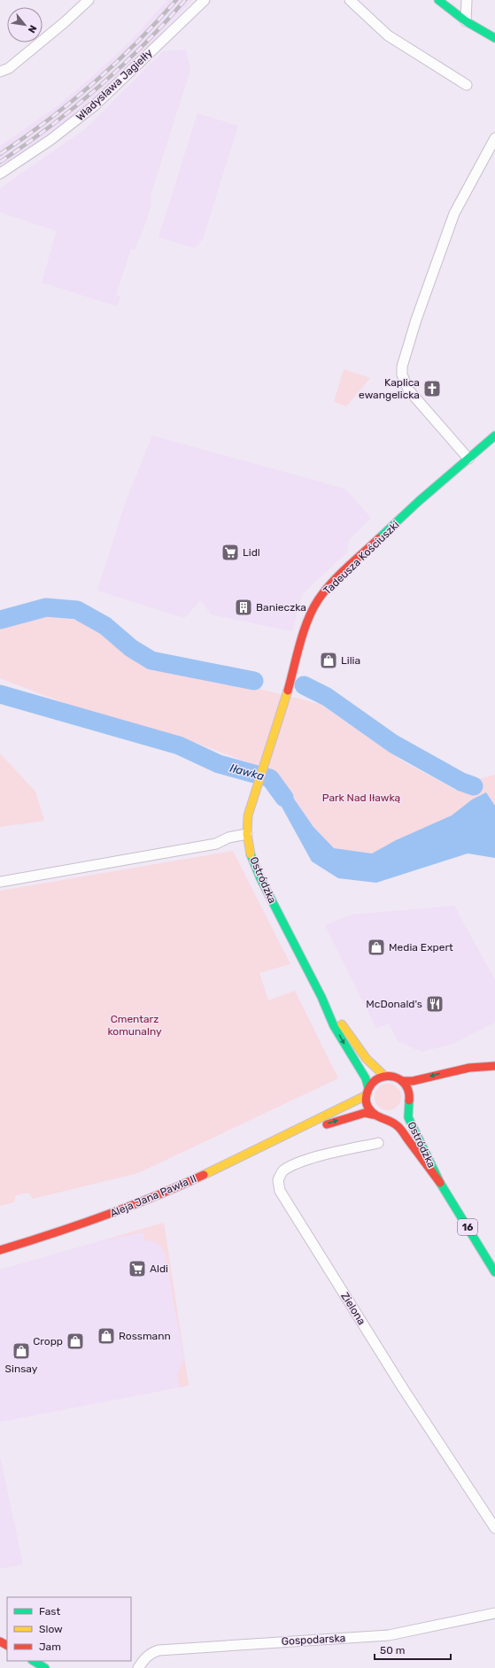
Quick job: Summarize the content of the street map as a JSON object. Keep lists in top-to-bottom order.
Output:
{
  "streets": {
    "main road": [
      "Tadeusza Kościuszki",
      "Ostródzka",
      "Aleja Jana Pawła II",
      "16"
    ],
    "street": ["Władysława Jagiełły", "Zielona", "Gospodarska"]
  },
  "crossings": [
    ["Tadeusza Kościuszki", "Ostródzka"],
    ["Ostródzka", "Aleja Jana Pawła II"]
  ],
  "water": ["Iławka"],
  "parks": ["Park Nad Iławką", "Cmentarz komunalny"],
  "places": {
    "church": ["Kaplica ewangelicka"],
    "supermarket": ["Lidl", "Aldi"],
    "building": ["Banieczka"],
    "shop": [
      "Lilia",
      "Media Expert",
      "Rossmann",
      "Cropp",
      "Sinsay"
    ],
    "restaurant": ["McDonald's"]
  },
  "legend": ["Fast", "Slow", "Jam"],
  "scale_bar": "50 m",
  "north": "bottom right"
}
